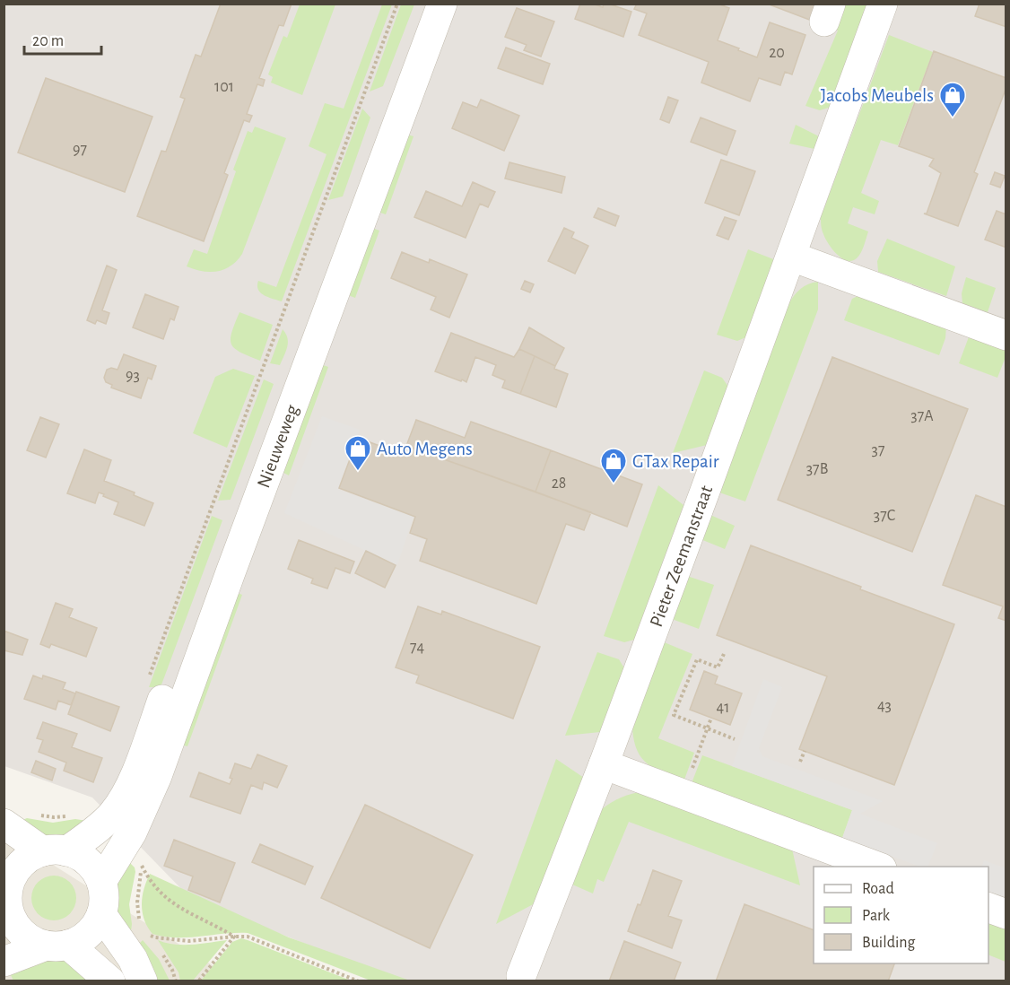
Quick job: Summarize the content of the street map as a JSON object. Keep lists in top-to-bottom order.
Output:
{
  "streets": {
    "street": ["Nieuweweg", "Pieter Zeemanstraat"]
  },
  "places": {
    "shop": ["Jacobs Meubels", "Auto Megens", "GTax Repair"]
  },
  "house_numbers": [
    "20",
    "101",
    "97",
    "93",
    "37A",
    "37",
    "37B",
    "28",
    "37C",
    "74",
    "43",
    "41"
  ],
  "legend": ["Road", "Park", "Building"],
  "scale_bar": "20 m"
}
